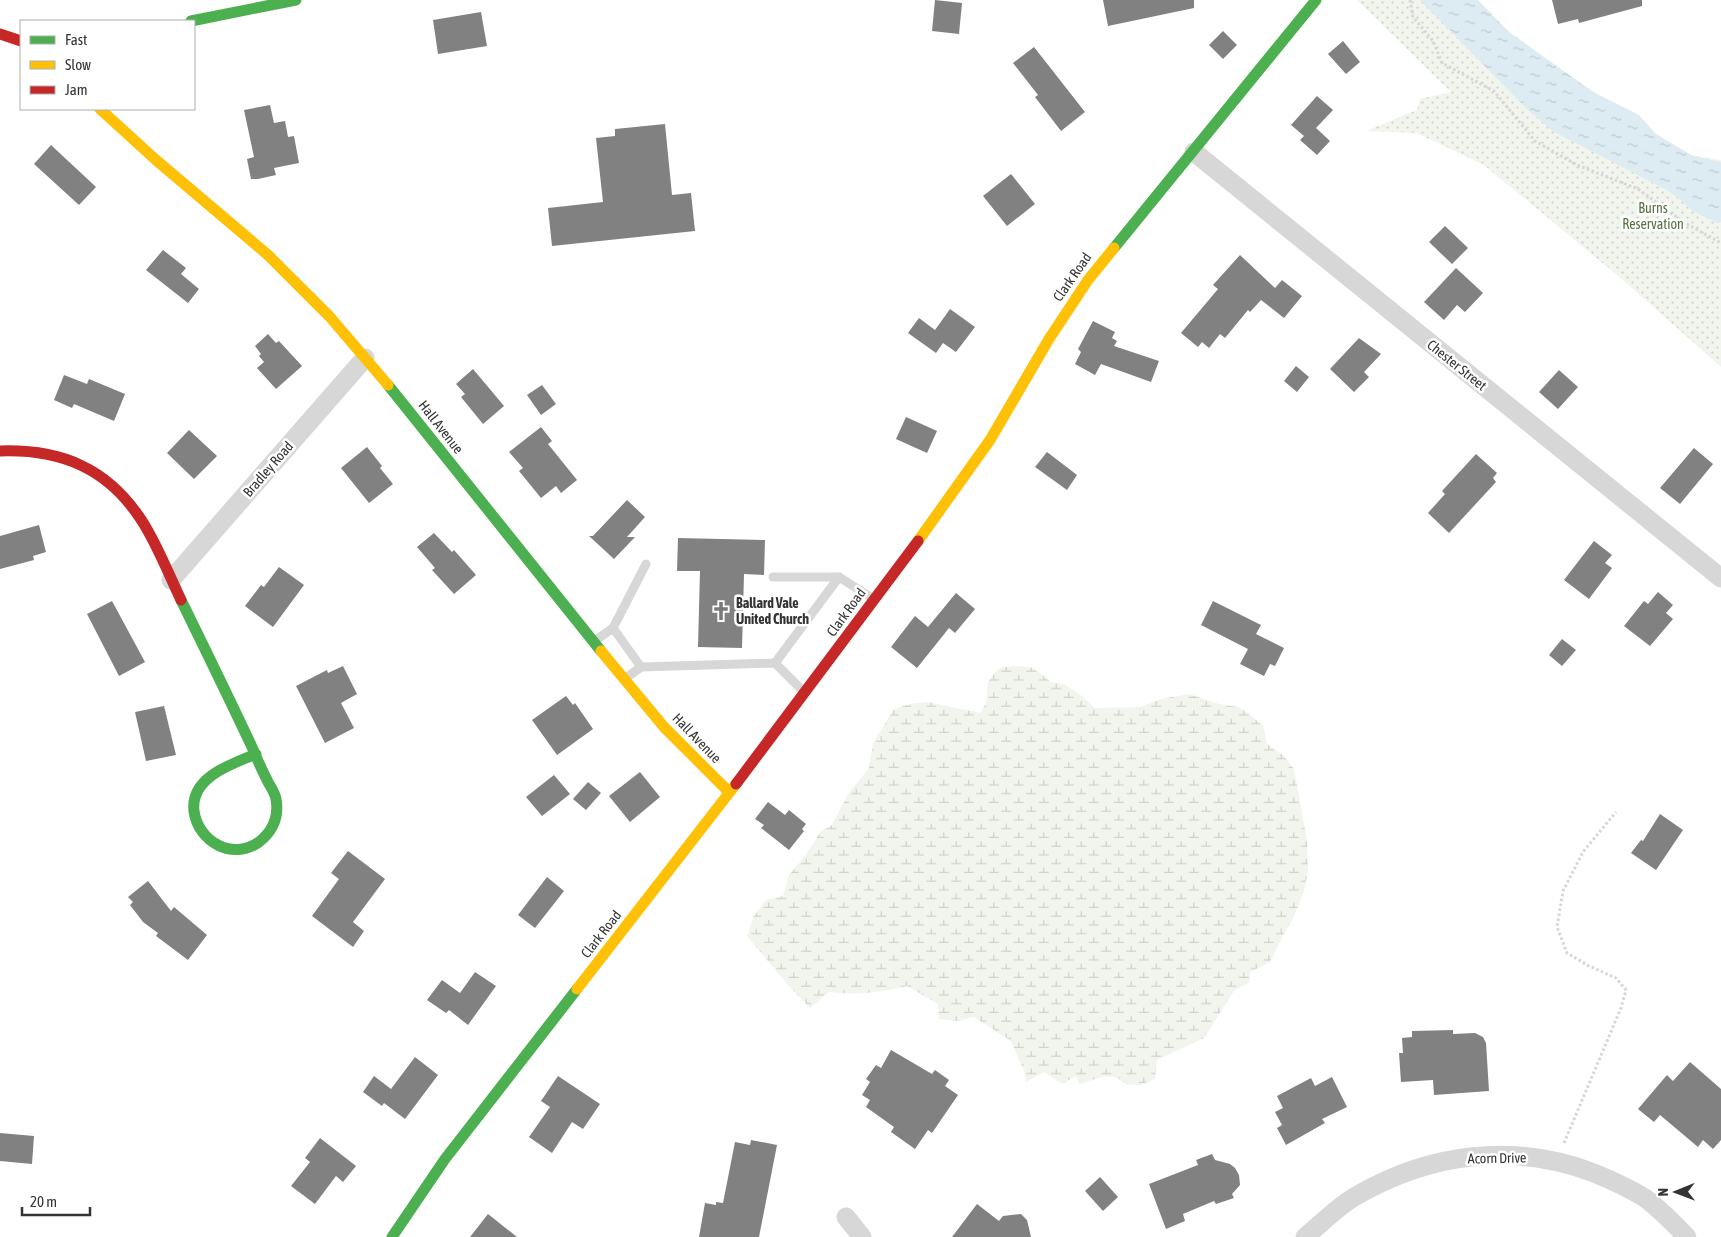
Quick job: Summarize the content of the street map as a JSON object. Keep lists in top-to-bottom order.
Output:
{
  "streets": {
    "main road": ["Clark Road", "Hall Avenue"],
    "street": ["Chester Street", "Bradley Road", "Acorn Drive"]
  },
  "crossings": [
    ["Clark Road", "Chester Street"],
    ["Clark Road", "Hall Avenue"],
    ["Hall Avenue", "Bradley Road"]
  ],
  "parks": ["Burns Reservation"],
  "places": {
    "church": ["Ballard Vale United Church"]
  },
  "legend": ["Fast", "Slow", "Jam"],
  "scale_bar": "20 m",
  "north": "left"
}
